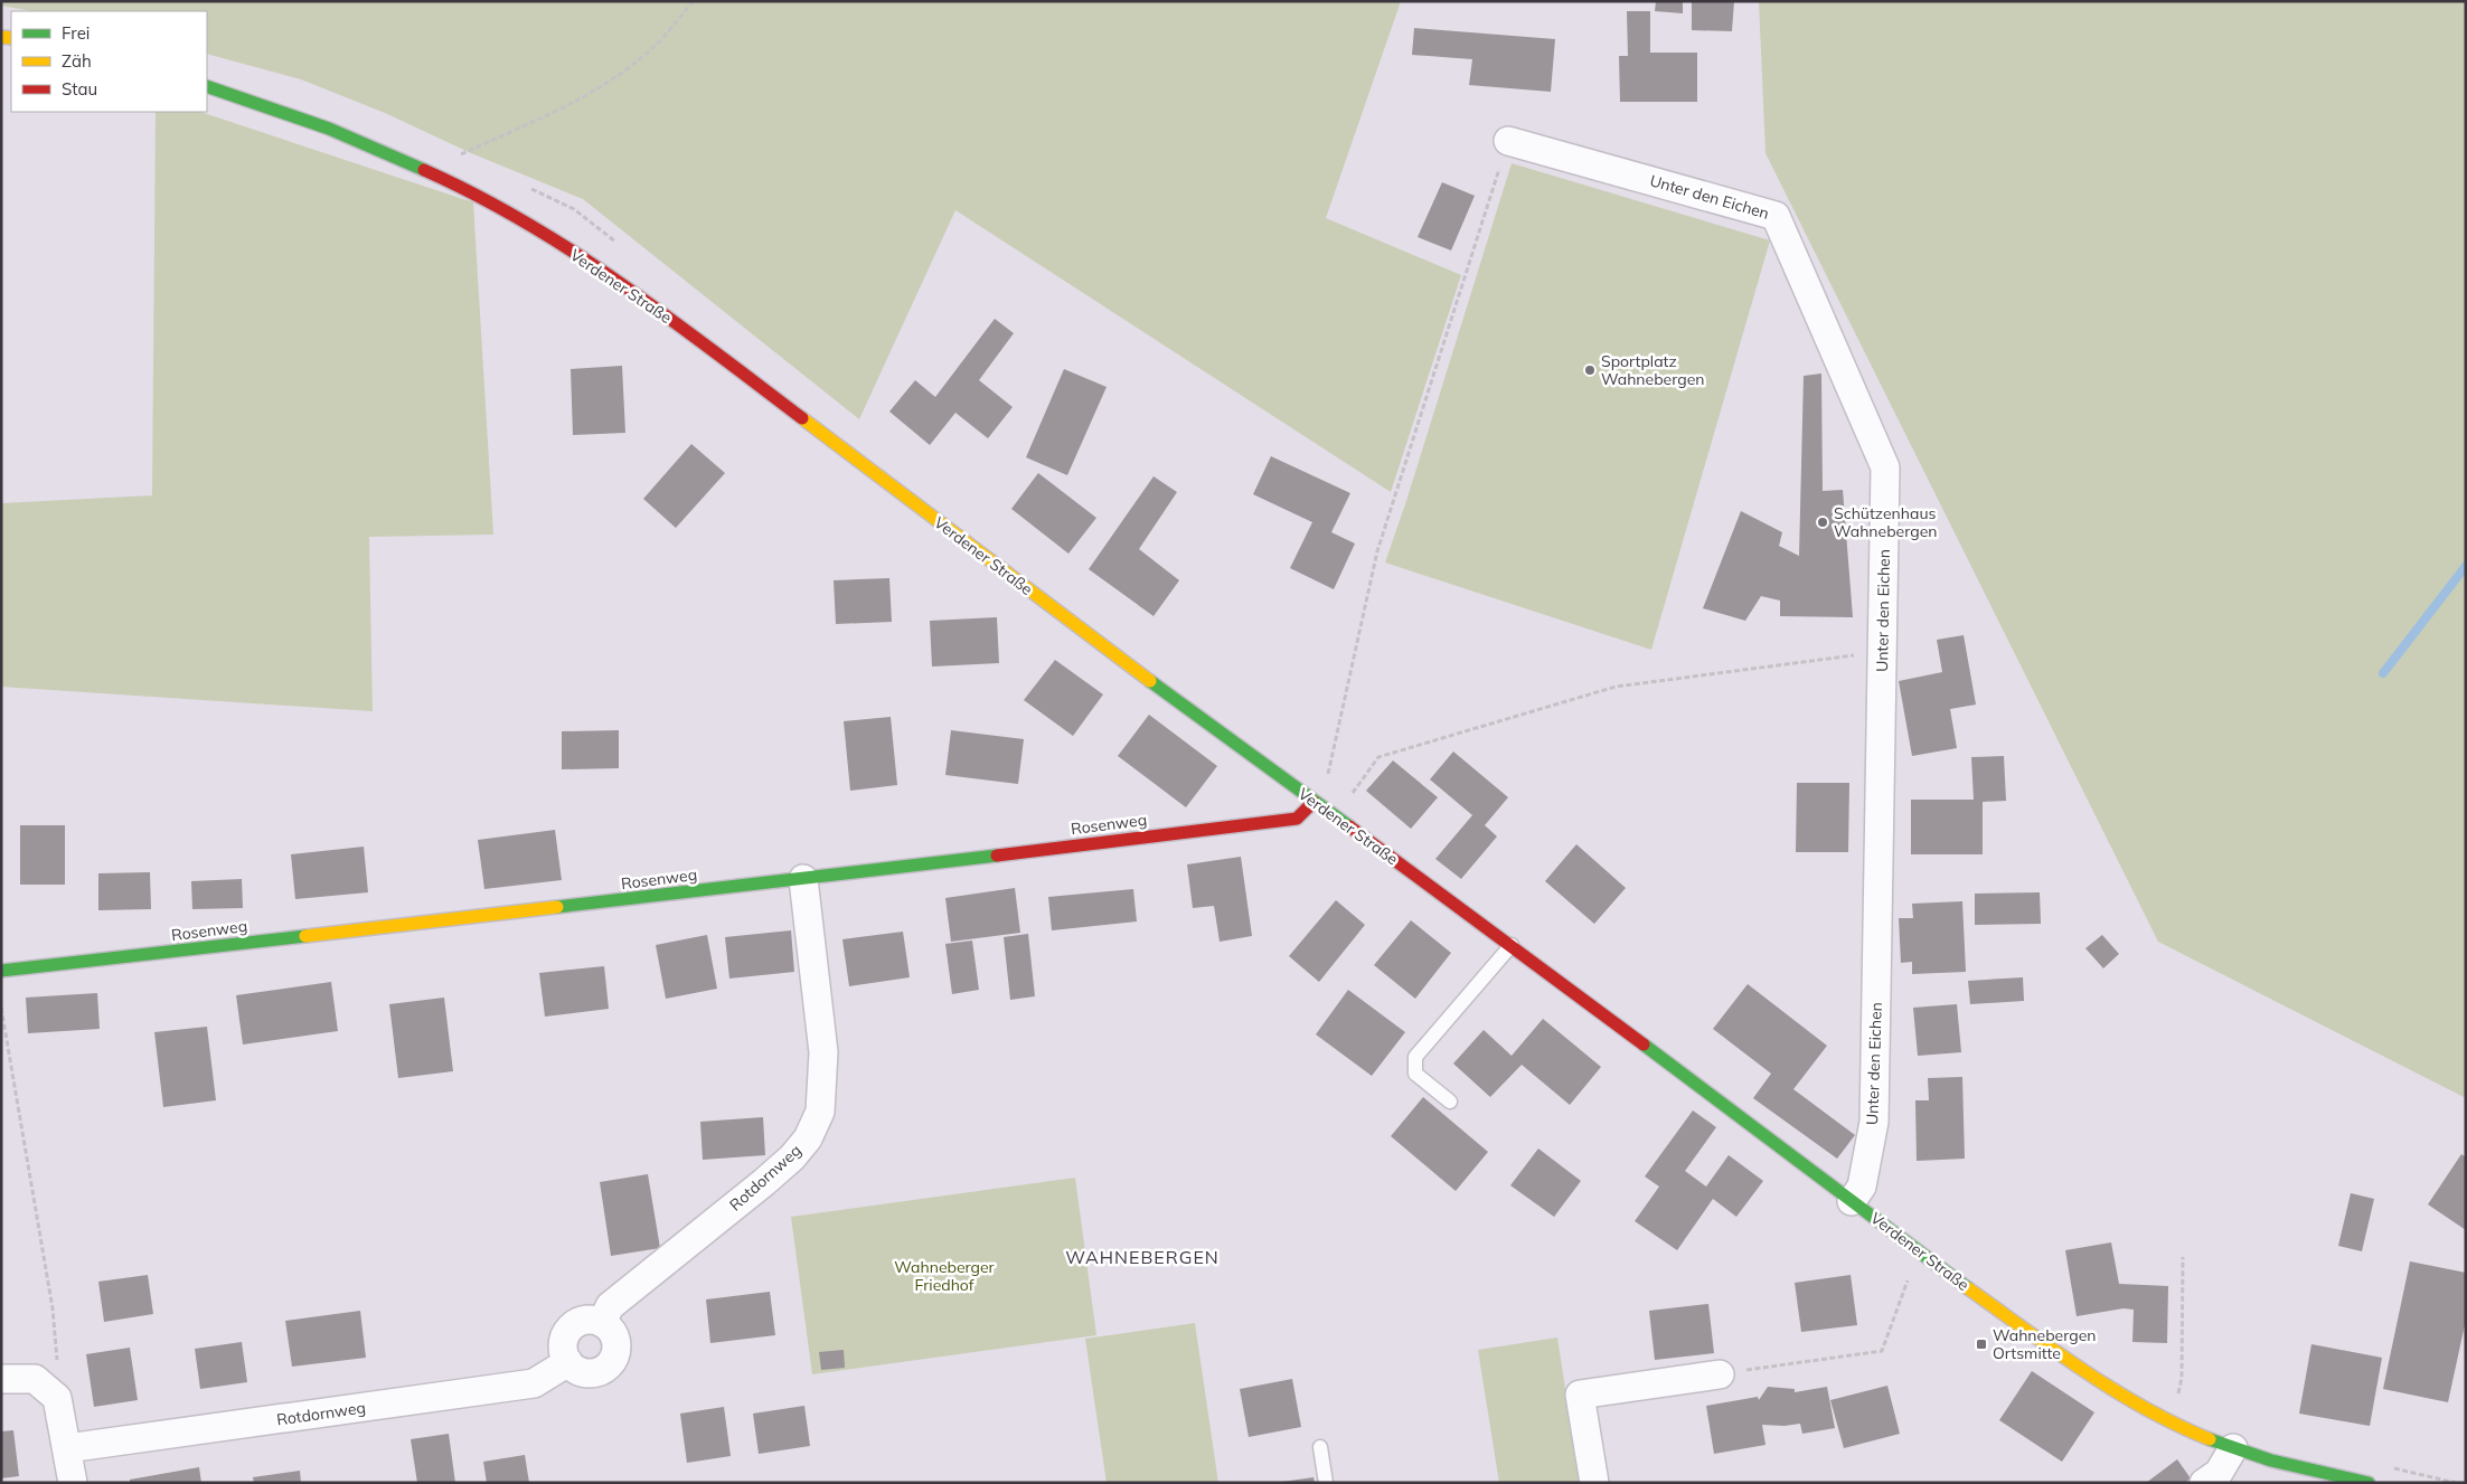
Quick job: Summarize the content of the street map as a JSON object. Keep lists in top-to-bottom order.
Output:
{
  "streets": {
    "street": [
      "Unter den Eichen",
      "Verdener Straße",
      "Rosenweg",
      "Rotdornweg"
    ]
  },
  "crossings": [
    ["Unter den Eichen", "Verdener Straße"],
    ["Verdener Straße", "Rosenweg"],
    ["Rosenweg", "Rotdornweg"]
  ],
  "districts": ["WAHNEBERGEN"],
  "parks": ["Wahneberger Friedhof"],
  "places": {
    "other": ["Sportplatz Wahnebergen", "Schützenhaus Wahnebergen"],
    "transit": ["Wahnebergen Ortsmitte"]
  },
  "legend": ["Frei", "Zäh", "Stau"]
}
